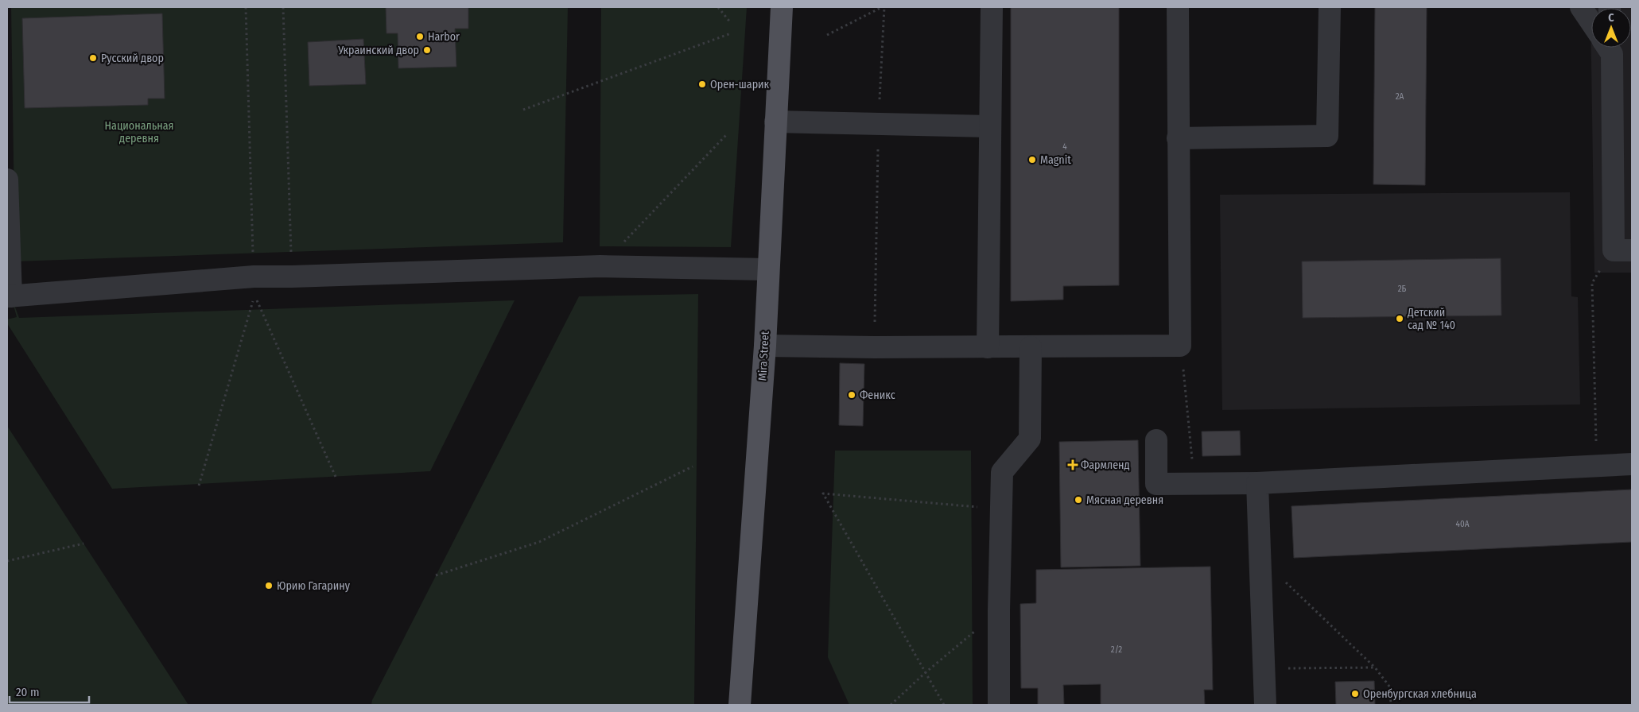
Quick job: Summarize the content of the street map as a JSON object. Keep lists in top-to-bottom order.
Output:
{
  "streets": {
    "main road": ["Mira Street"]
  },
  "parks": ["Национальная деревня"],
  "places": {
    "other": [
      "Harbor",
      "Украинский двор",
      "Русский двор",
      "Орен-шарик",
      "Magnit",
      "Детский сад № 140",
      "Феникс",
      "Мясная деревня",
      "Юрию Гагарину",
      "Оренбургская хлебница"
    ],
    "health": ["Фармленд"]
  },
  "house_numbers": [
    "2А",
    "4",
    "2Б",
    "40А",
    "2/2"
  ],
  "scale_bar": "20 m",
  "north": "top"
}
